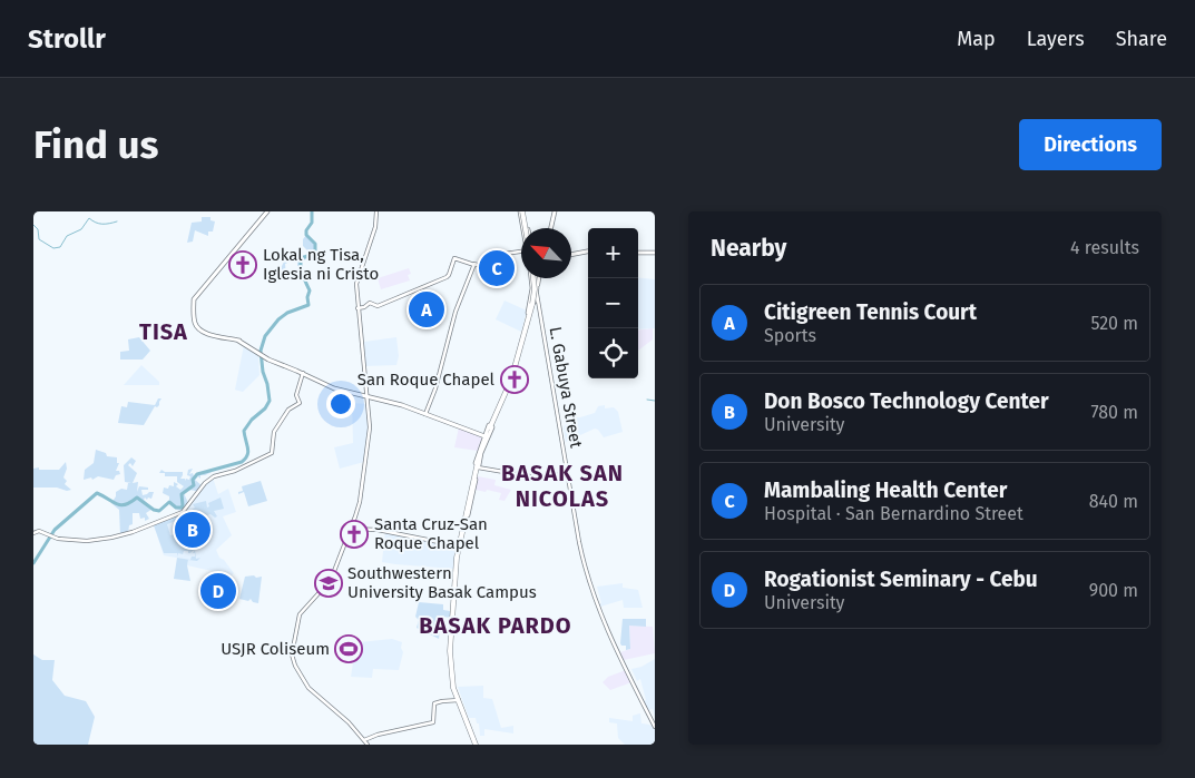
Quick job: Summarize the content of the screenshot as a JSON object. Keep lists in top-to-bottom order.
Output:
{
  "streets": {
    "street": ["L. Gabuya Street"]
  },
  "districts": ["TISA", "BASAK SAN NICOLAS", "BASAK PARDO"],
  "places": {
    "church": ["Lokal ng Tisa, Iglesia ni Cristo", "San Roque Chapel", "Santa Cruz-San Roque Chapel"],
    "school or university": ["Southwestern University Basak Campus"],
    "sports": ["USJR Coliseum"]
  },
  "north": "top left",
  "page": {
    "header": "Strollr",
    "nav": ["Map", "Layers", "Share"],
    "buttons": "Directions",
    "title": "Find us",
    "heading": ["Nearby", "4 results"],
    "map_buttons": ["+", "−"],
    "pins": [
      "C",
      "A",
      "B",
      "D"
    ],
    "list": [
      {
        "mark": "A",
        "name": "Citigreen Tennis Court",
        "note": "Sports",
        "value": "520 m"
      },
      {
        "mark": "B",
        "name": "Don Bosco Technology Center",
        "note": "University",
        "value": "780 m"
      },
      {
        "mark": "C",
        "name": "Mambaling Health Center",
        "note": "Hospital · San Bernardino Street",
        "value": "840 m"
      },
      {
        "mark": "D",
        "name": "Rogationist Seminary - Cebu",
        "note": "University",
        "value": "900 m"
      }
    ]
  }
}
